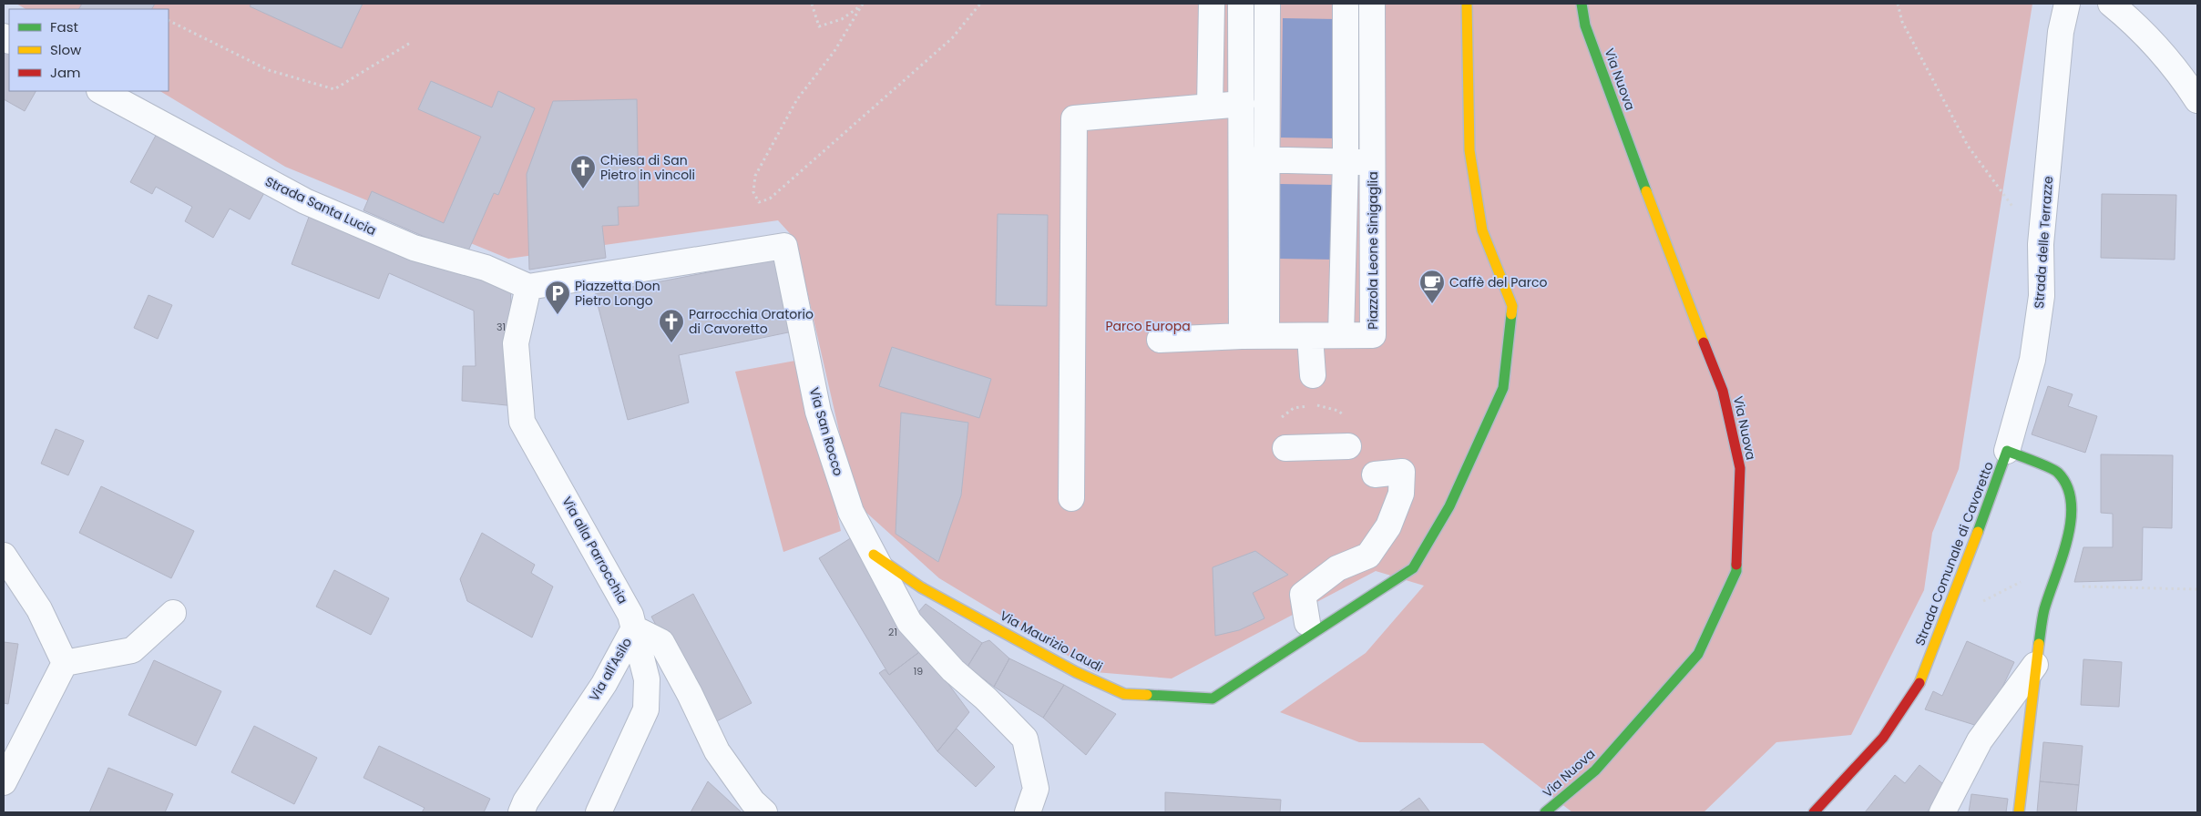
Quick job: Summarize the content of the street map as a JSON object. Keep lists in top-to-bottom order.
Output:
{
  "streets": {
    "street": [
      "Via Nuova",
      "Strada Santa Lucia",
      "Strada delle Terrazze",
      "Piazzola Leone Sinigaglia",
      "Via San Rocco",
      "Via alla Parrocchia",
      "Strada Comunale di Cavoretto",
      "Via Maurizio Laudi",
      "Via all'Asilo"
    ]
  },
  "crossings": [
    ["Strada Santa Lucia", "Via San Rocco"],
    ["Strada Santa Lucia", "Via alla Parrocchia"],
    ["Strada delle Terrazze", "Strada Comunale di Cavoretto"],
    ["Via San Rocco", "Via alla Parrocchia"],
    ["Via San Rocco", "Via Maurizio Laudi"],
    ["Via alla Parrocchia", "Via all'Asilo"]
  ],
  "parks": ["Parco Europa"],
  "places": {
    "church": ["Chiesa di San Pietro in vincoli", "Parrocchia Oratorio di Cavoretto"],
    "cafe": ["Caffè del Parco"],
    "parking": ["Piazzetta Don Pietro Longo"]
  },
  "house_numbers": ["31", "21", "19"],
  "legend": ["Fast", "Slow", "Jam"]
}
